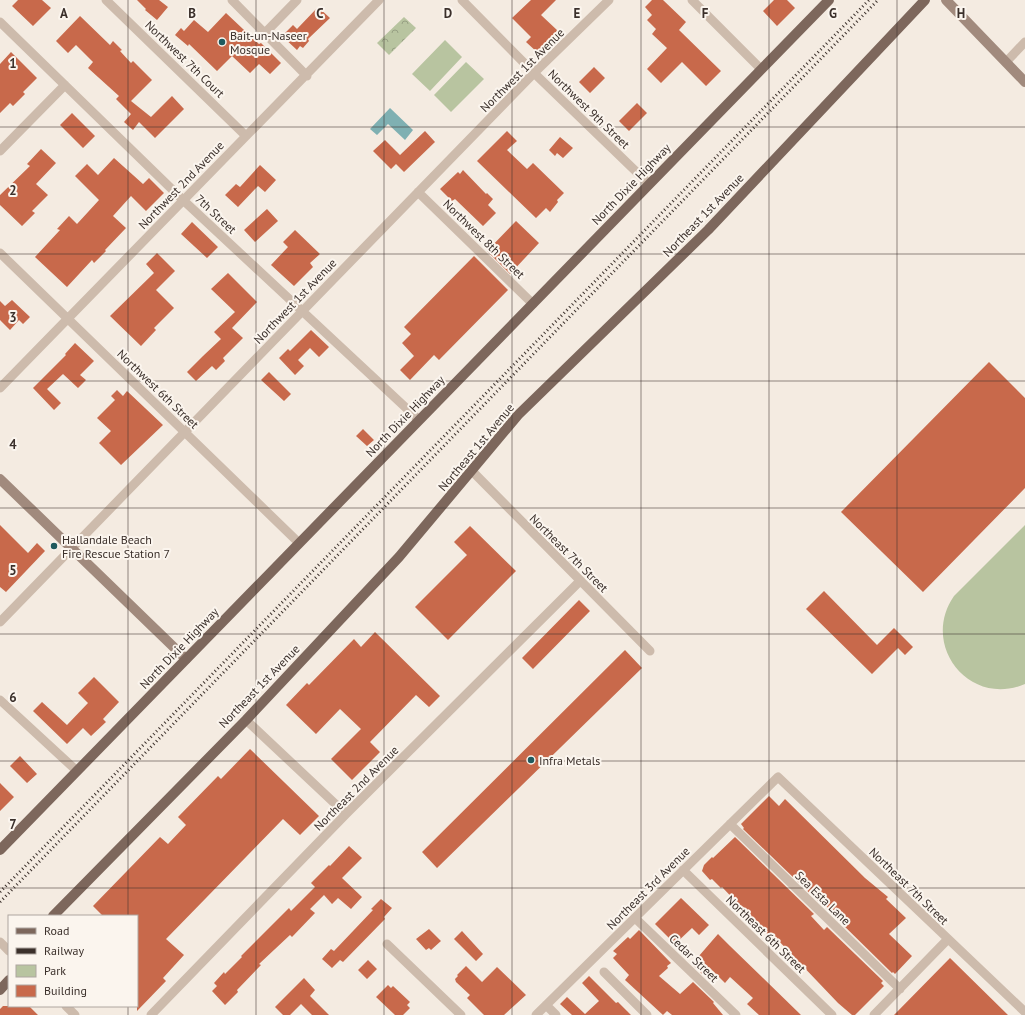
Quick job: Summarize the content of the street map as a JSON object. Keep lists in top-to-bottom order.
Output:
{
  "streets": {
    "main road": ["North Dixie Highway", "Northeast 1st Avenue"],
    "street": [
      "Northwest 7th Court",
      "Northwest 1st Avenue",
      "Northwest 9th Street",
      "Northwest 2nd Avenue",
      "7th Street",
      "Northwest 8th Street",
      "Northwest 6th Street",
      "Northeast 7th Street",
      "Northeast 2nd Avenue",
      "Northeast 3rd Avenue",
      "Sea Esta Lane",
      "Northeast 6th Street",
      "Cedar Street"
    ]
  },
  "crossings": [
    ["Northwest 7th Court", "Northwest 2nd Avenue"],
    ["Northwest 1st Avenue", "Northwest 9th Street"],
    ["Northwest 1st Avenue", "7th Street"],
    ["Northwest 1st Avenue", "Northwest 8th Street"],
    ["Northwest 1st Avenue", "Northwest 6th Street"],
    ["Northwest 9th Street", "North Dixie Highway"],
    ["North Dixie Highway", "7th Street"],
    ["North Dixie Highway", "Northwest 8th Street"],
    ["North Dixie Highway", "Northwest 6th Street"],
    ["Northwest 2nd Avenue", "7th Street"],
    ["Northwest 2nd Avenue", "Northwest 6th Street"],
    ["Northeast 1st Avenue", "Northeast 7th Street"],
    ["Northeast 7th Street", "Northeast 2nd Avenue"],
    ["Northeast 7th Street", "Northeast 3rd Avenue"],
    ["Northeast 3rd Avenue", "Sea Esta Lane"],
    ["Northeast 3rd Avenue", "Northeast 6th Street"],
    ["Northeast 3rd Avenue", "Cedar Street"]
  ],
  "places": ["Bait-un-Naseer Mosque", "Hallandale Beach Fire Rescue Station 7", "Infra Metals"],
  "legend": [
    "Road",
    "Railway",
    "Park",
    "Building"
  ],
  "grid": {
    "columns": [
      "A",
      "B",
      "C",
      "D",
      "E",
      "F",
      "G",
      "H"
    ],
    "rows": [
      "1",
      "2",
      "3",
      "4",
      "5",
      "6",
      "7"
    ]
  }
}
